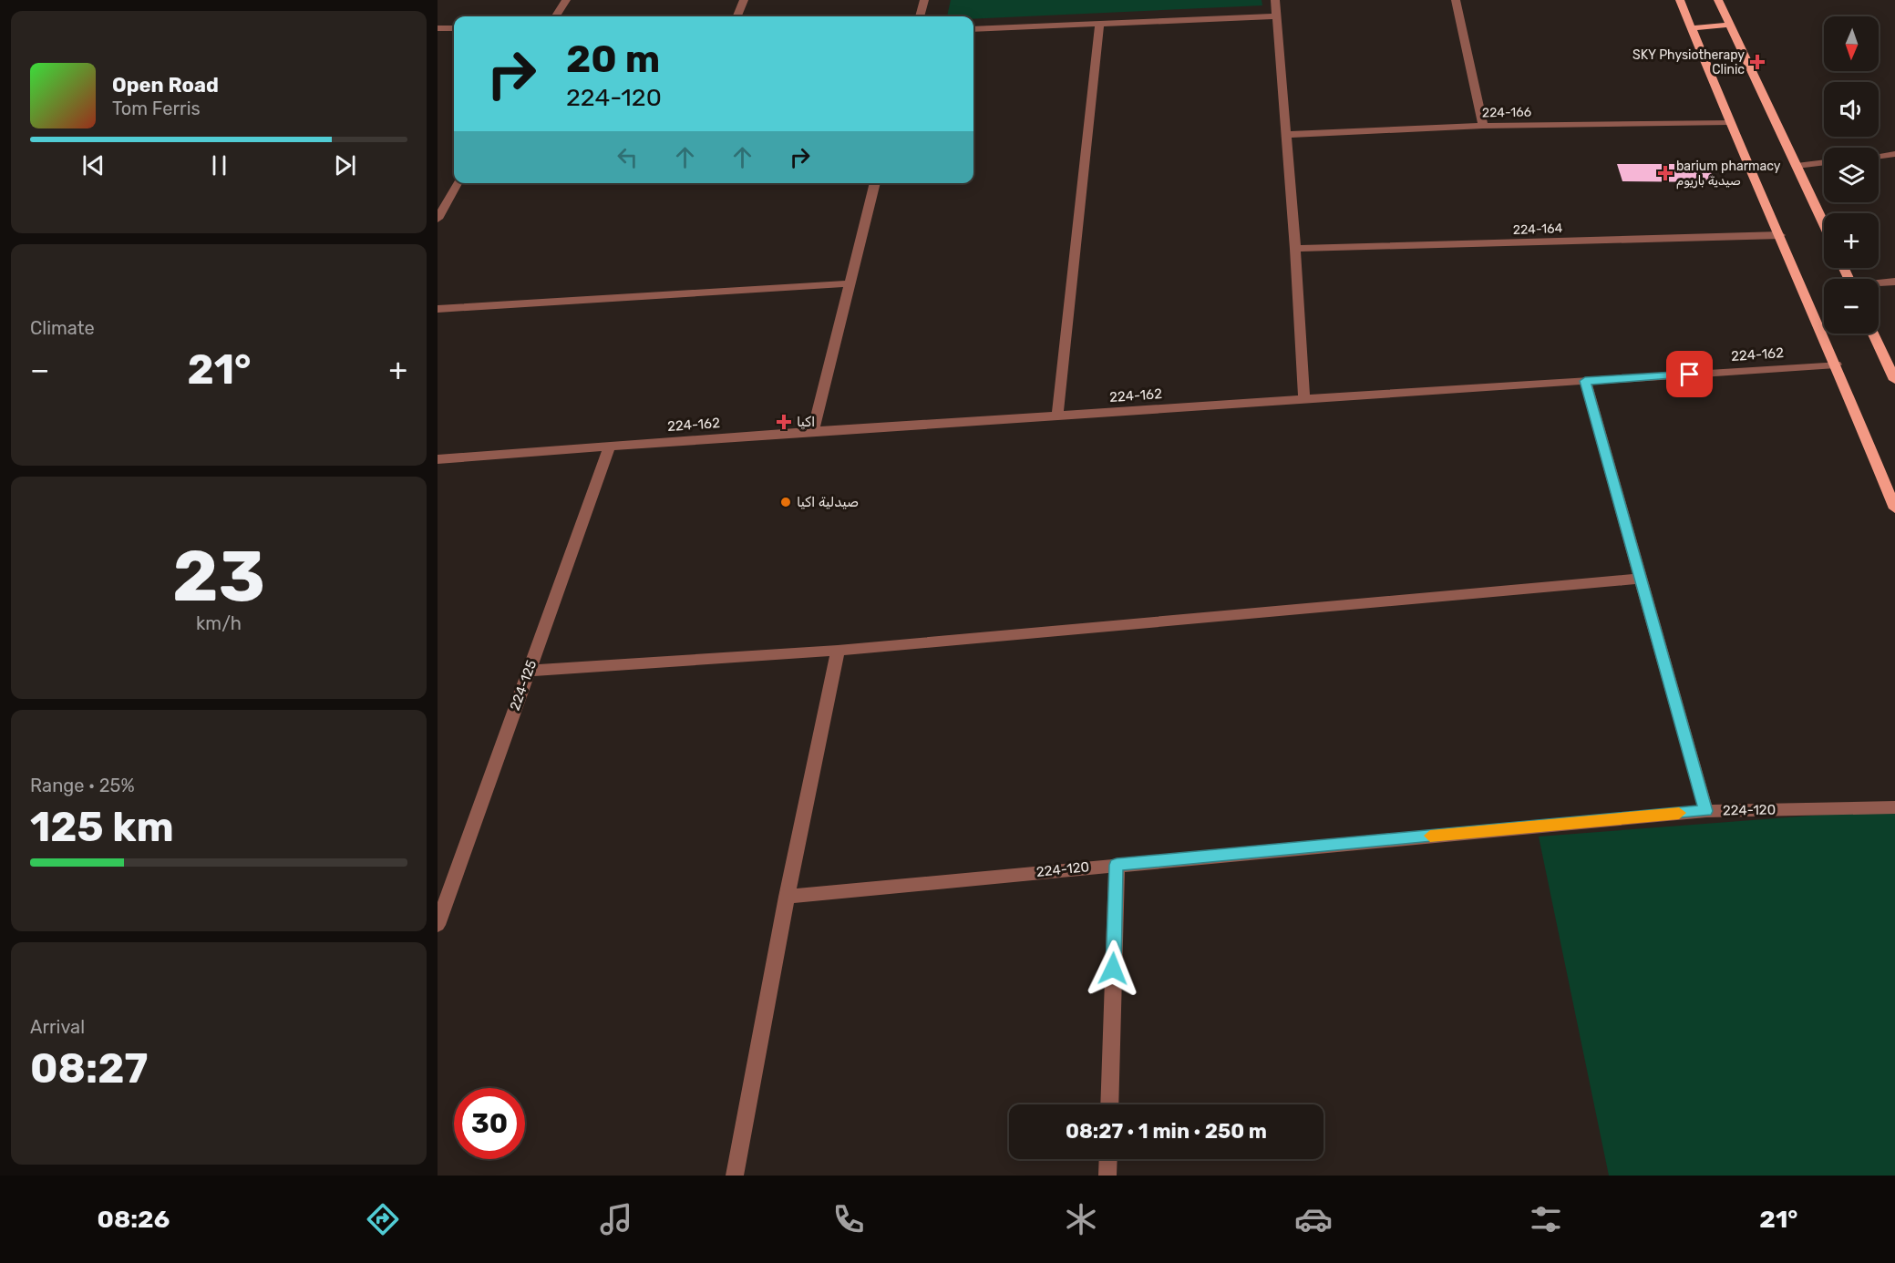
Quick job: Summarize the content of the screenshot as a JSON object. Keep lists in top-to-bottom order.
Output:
{
  "streets": {
    "street": [
      "224-166",
      "224-164",
      "224-162",
      "224-125",
      "224-120"
    ]
  },
  "crossings": [
    ["224-162", "224-125"]
  ],
  "places": {
    "health": ["SKY Physiotherapy Clinic", "barium pharmacy صيدية باريوم", "اكيا"],
    "other": ["صيدلية اكيا"]
  },
  "north": "bottom",
  "page": {
    "map_buttons": ["+", "−"],
    "turn": ["20 m", "224-120"],
    "song": ["Open Road", "Tom Ferris"],
    "tile": [
      "Climate",
      ["23", "km/h"],
      ["Range · 25%", "125 km"],
      ["Arrival", "08:27"]
    ],
    "heat": ["−", "21°", "+"],
    "limit": "30",
    "trip": "08:27 · 1 min · 250 m",
    "tabs": ["08:26", "21°"]
  }
}
